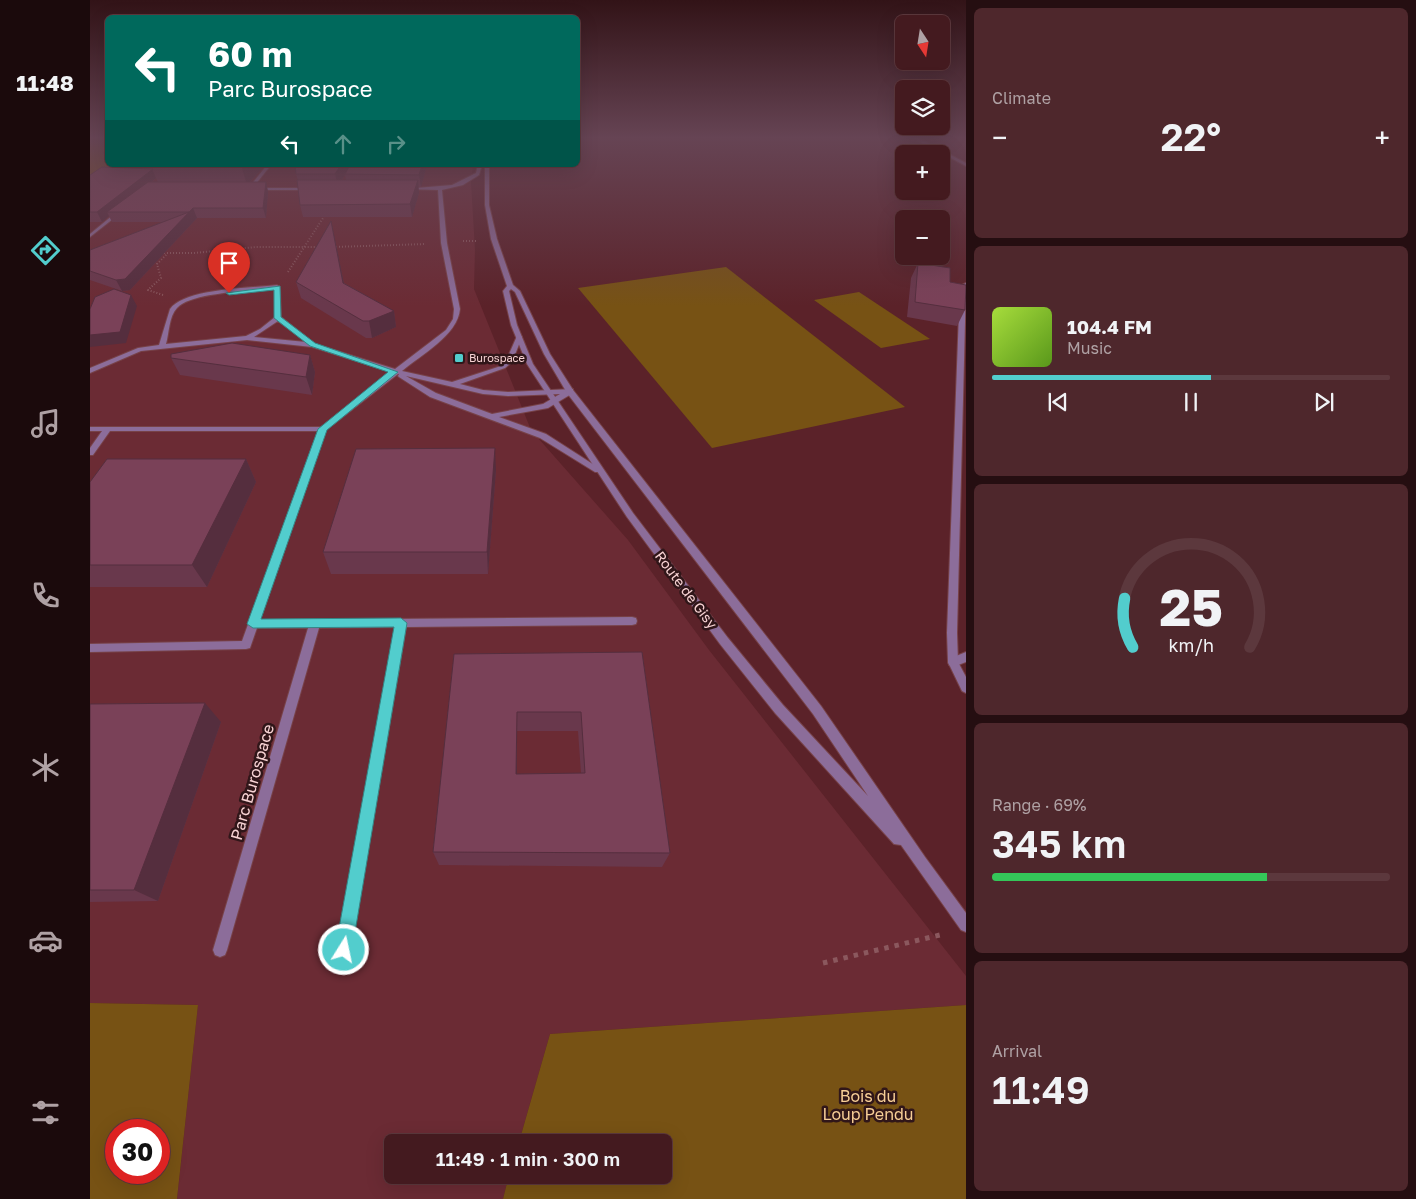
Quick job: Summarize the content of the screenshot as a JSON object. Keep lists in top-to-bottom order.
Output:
{
  "streets": {
    "street": ["Route de Gisy", "Parc Burospace"]
  },
  "parks": ["Bois du Loup Pendu"],
  "places": {
    "transit": ["Burospace"]
  },
  "north": "bottom",
  "page": {
    "tabs": "11:48",
    "tile": [
      "Climate",
      ["Range · 69%", "345 km"],
      ["Arrival", "11:49"]
    ],
    "map_buttons": ["+", "−"],
    "turn": ["60 m", "Parc Burospace"],
    "heat": ["−", "22°", "+"],
    "song": ["104.4 FM", "Music"],
    "limit": "30",
    "trip": "11:49 · 1 min · 300 m",
    "gauge": ["25", "km/h"]
  }
}
